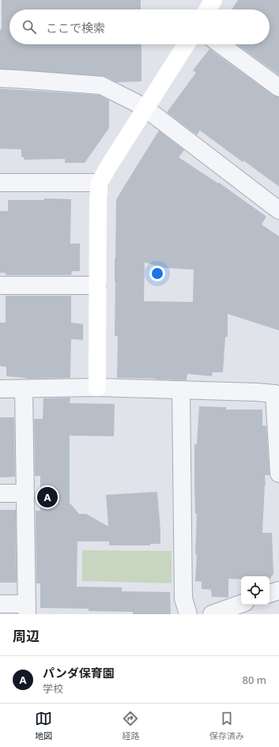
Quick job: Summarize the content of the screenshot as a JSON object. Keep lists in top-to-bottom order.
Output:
{
  "page": {
    "search": "ここで検索",
    "pins": "A",
    "heading": "周辺",
    "list": [
      {
        "mark": "A",
        "name": "パンダ保育園",
        "note": "学校",
        "value": "80 m"
      }
    ],
    "nav": ["地図", "経路", "保存済み"]
  }
}
